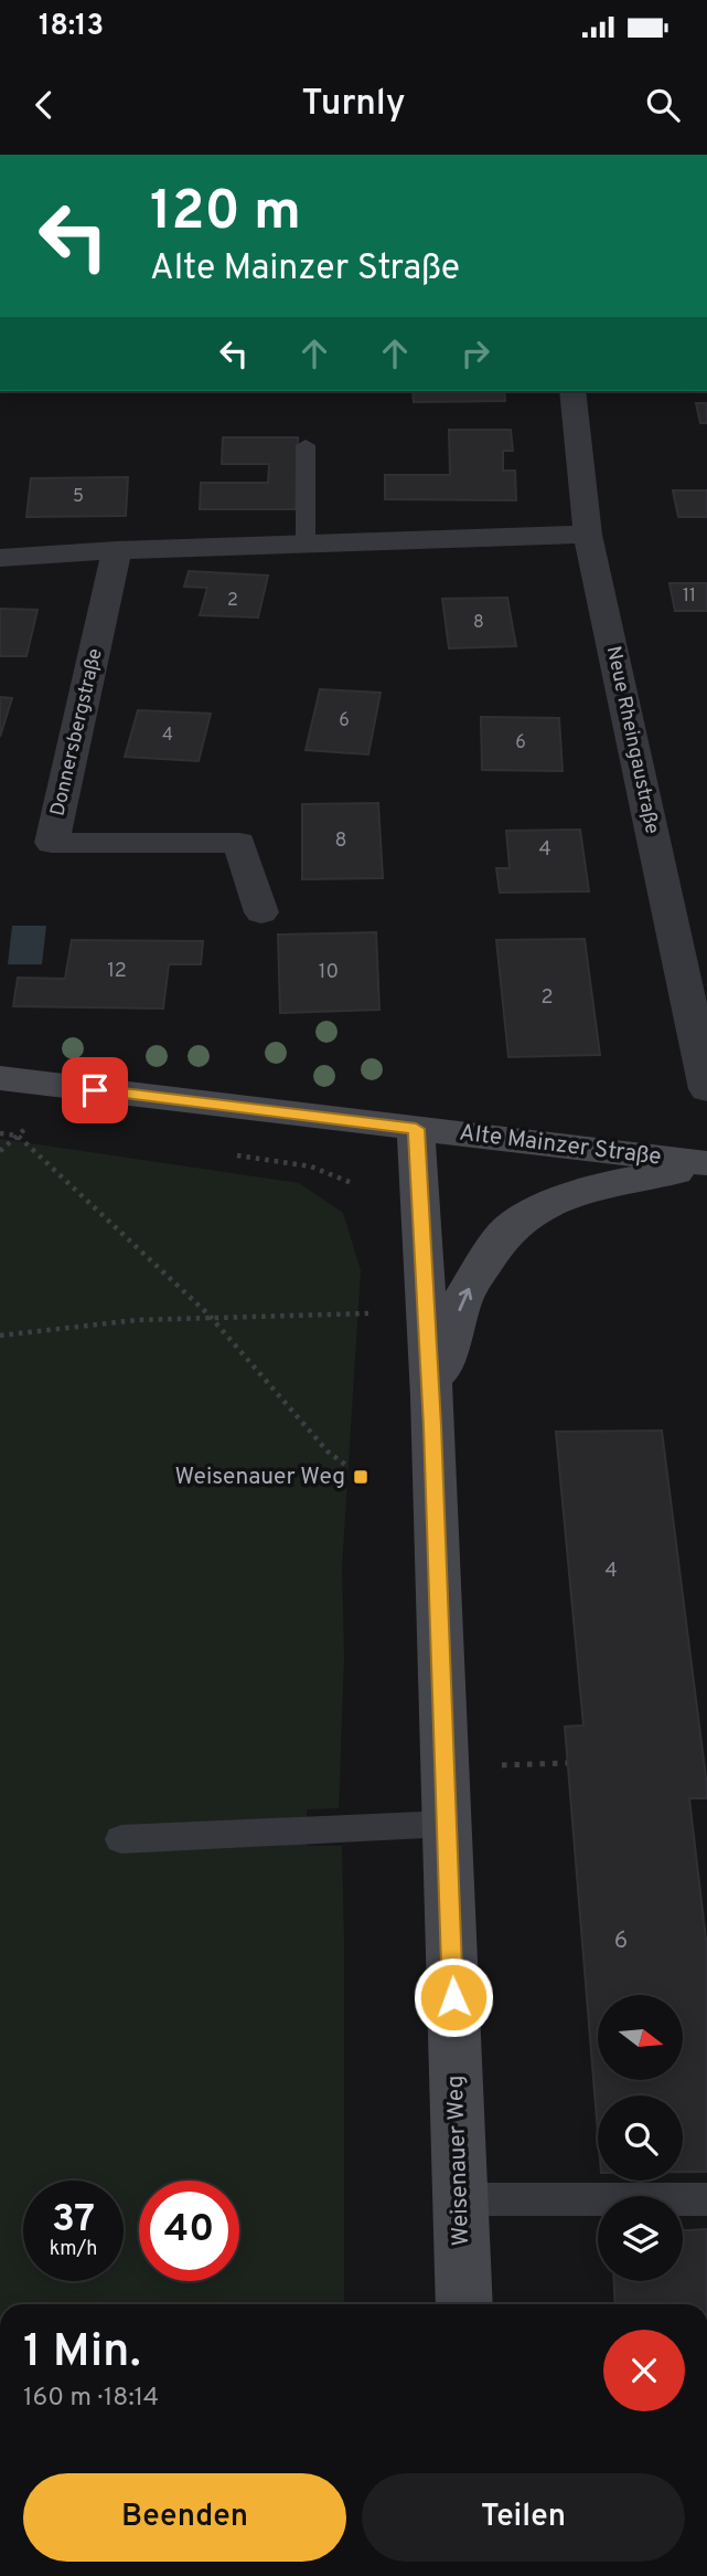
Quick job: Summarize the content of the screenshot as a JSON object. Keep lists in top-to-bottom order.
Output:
{
  "streets": {
    "street": [
      "Donnersbergstraße",
      "Neue Rheingaustraße",
      "Alte Mainzer Straße",
      "Weisenauer Weg"
    ]
  },
  "crossings": [
    ["Alte Mainzer Straße", "Weisenauer Weg"]
  ],
  "places": {
    "transit": ["Weisenauer Weg"]
  },
  "house_numbers": [
    "5",
    "11",
    "2",
    "8",
    "6",
    "4",
    "6",
    "8",
    "4",
    "12",
    "10",
    "2",
    "4",
    "6"
  ],
  "north": "right",
  "page": {
    "status": "18:13",
    "header": "Turnly",
    "turn": ["120 m", "Alte Mainzer Straße"],
    "speed": "37 km/h",
    "limit": "40",
    "heading": ["1 Min.", "160 m · 18:14"],
    "buttons": ["Beenden", "Teilen"]
  }
}
